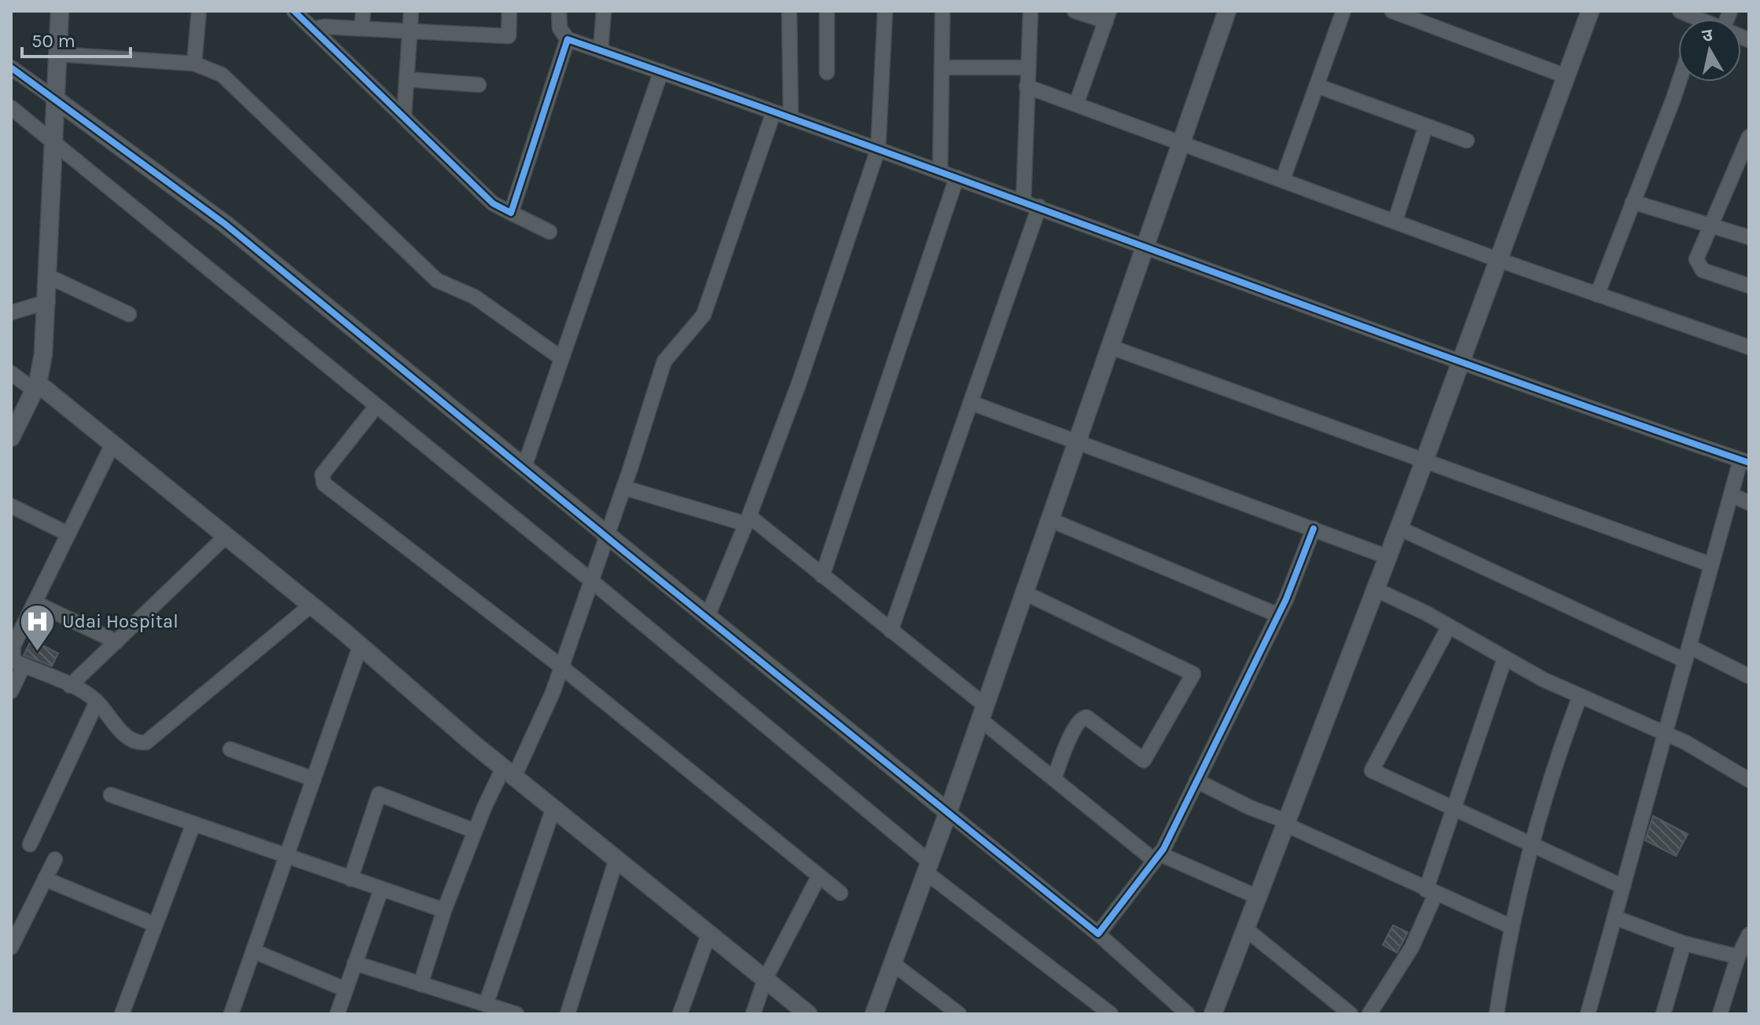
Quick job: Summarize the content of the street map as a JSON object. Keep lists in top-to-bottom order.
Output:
{
  "places": {
    "hospital": ["Udai Hospital"]
  },
  "scale_bar": "50 m",
  "north": "top"
}
